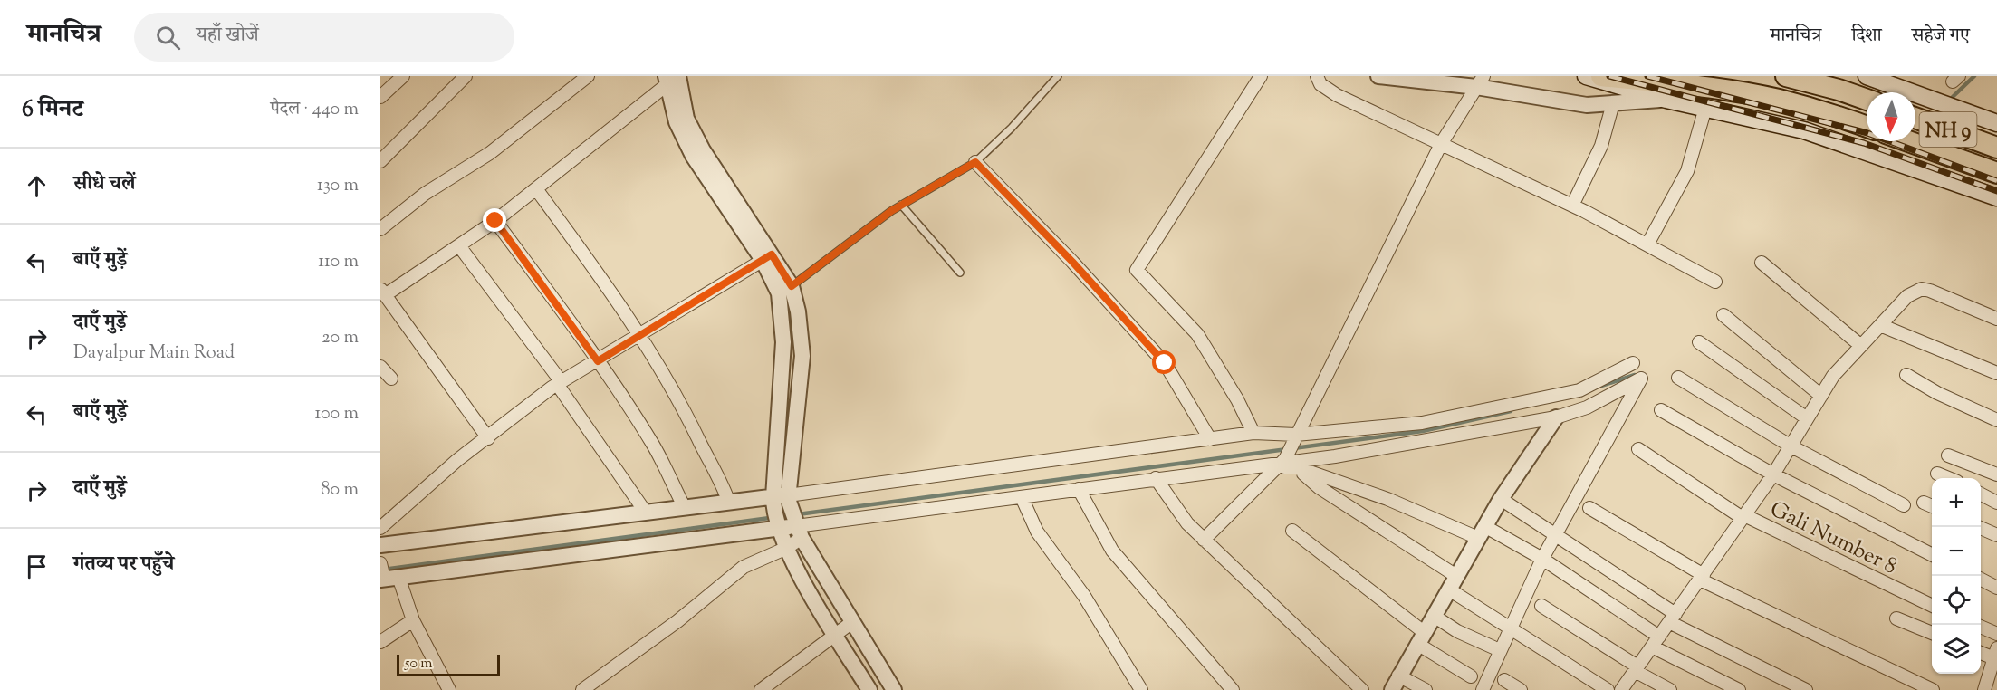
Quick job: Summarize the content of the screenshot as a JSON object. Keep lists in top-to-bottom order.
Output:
{
  "streets": {
    "highway": ["NH 9"],
    "street": ["Gali Number 8"]
  },
  "scale_bar": "50 m",
  "north": "bottom",
  "page": {
    "header": "मानचित्र",
    "search": "यहाँ खोजें",
    "nav": ["मानचित्र", "दिशा", "सहेजे गए"],
    "heading": ["6 मिनट", "पैदल · 440 m"],
    "list": [
      ["सीधे चलें", "130 m"],
      ["बाएँ मुड़ें", "110 m"],
      ["दाएँ मुड़ें", "Dayalpur Main Road", "20 m"],
      ["बाएँ मुड़ें", "100 m"],
      ["दाएँ मुड़ें", "80 m"],
      "गंतव्य पर पहुँचे"
    ],
    "map_buttons": ["+", "−"],
    "scale": "50 m"
  }
}
